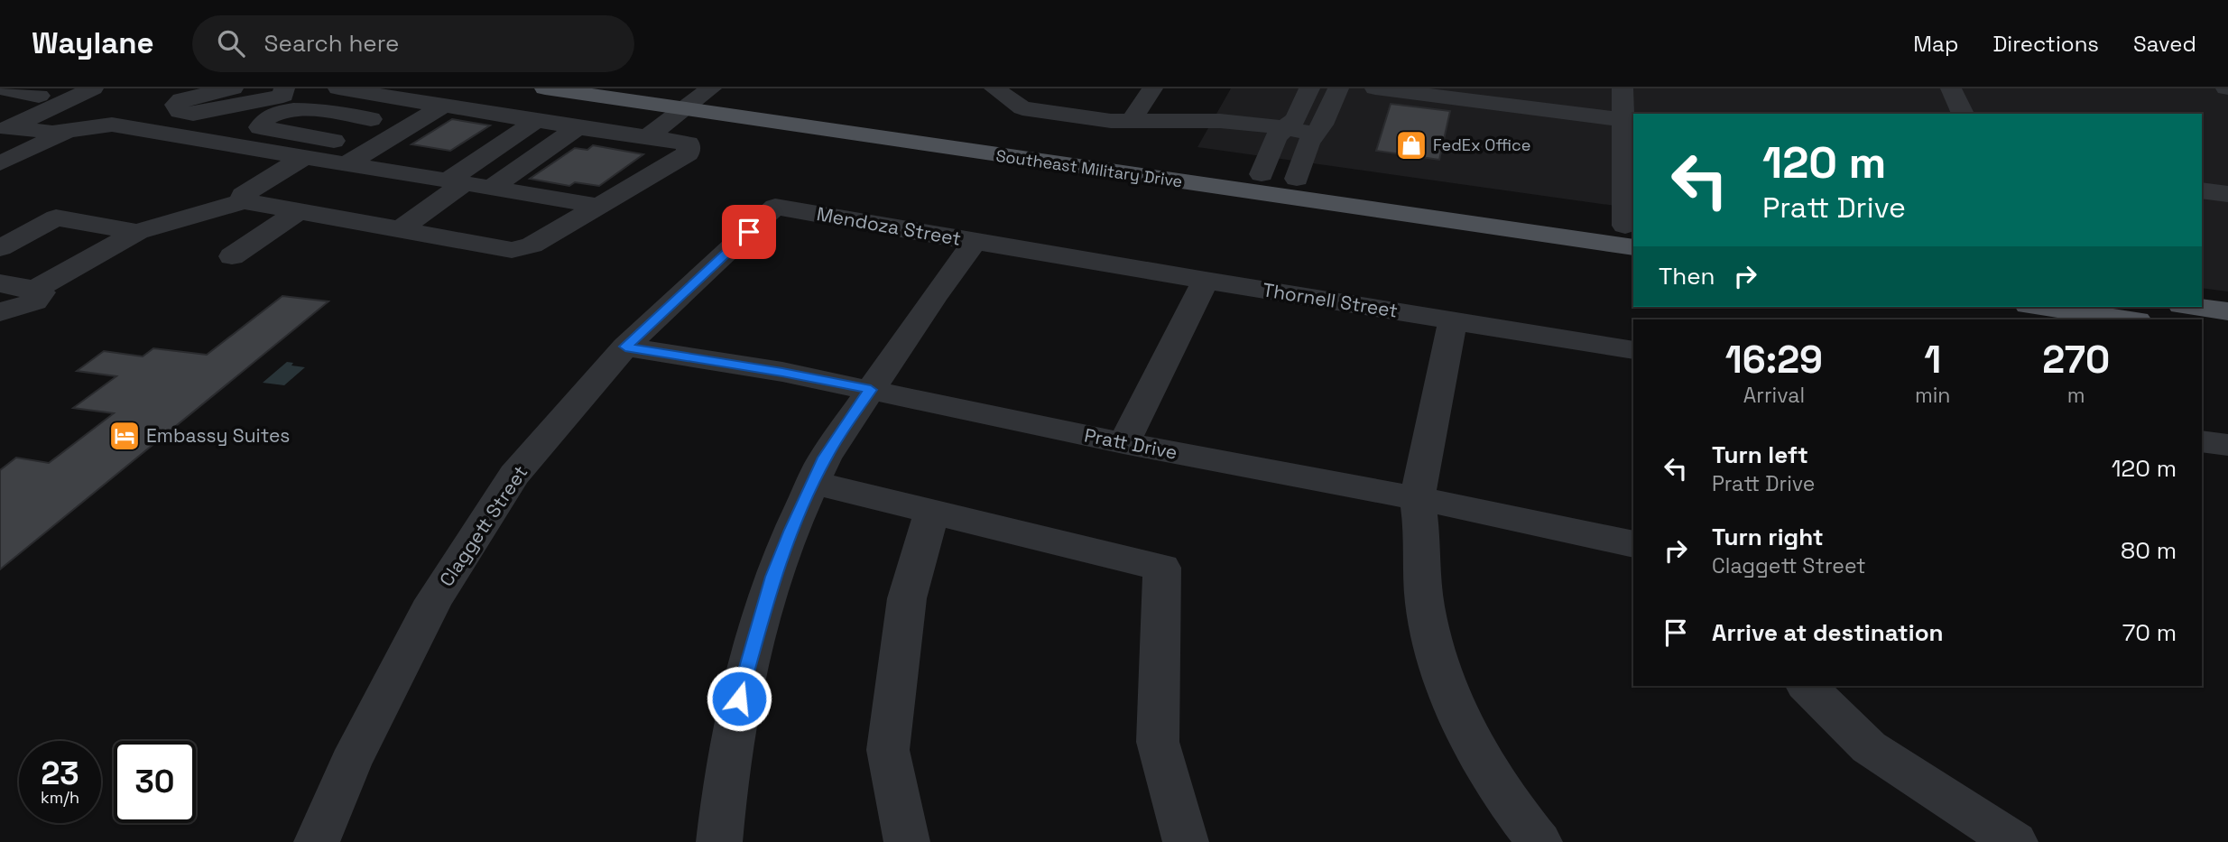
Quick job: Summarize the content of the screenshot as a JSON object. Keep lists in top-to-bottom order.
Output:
{
  "streets": {
    "main road": ["Southeast Military Drive"],
    "street": [
      "Mendoza Street",
      "Thornell Street",
      "Pratt Drive",
      "Claggett Street"
    ]
  },
  "crossings": [
    ["Mendoza Street", "Thornell Street"],
    ["Mendoza Street", "Pratt Drive"],
    ["Mendoza Street", "Claggett Street"],
    ["Pratt Drive", "Claggett Street"]
  ],
  "places": {
    "shop": ["FedEx Office"],
    "hotel": ["Embassy Suites"]
  },
  "page": {
    "header": "Waylane",
    "search": "Search here",
    "nav": ["Map", "Directions", "Saved"],
    "turn": ["120 m", "Pratt Drive"],
    "then": "Then",
    "eta": [
      "16:29",
      "Arrival",
      "1",
      "min",
      "270",
      "m"
    ],
    "list": [
      {
        "name": "Turn left",
        "note": "Pratt Drive",
        "value": "120 m"
      },
      {
        "name": "Turn right",
        "note": "Claggett Street",
        "value": "80 m"
      },
      {
        "name": "Arrive at destination",
        "value": "70 m"
      }
    ],
    "speed": "23 km/h",
    "limit": "30"
  }
}
